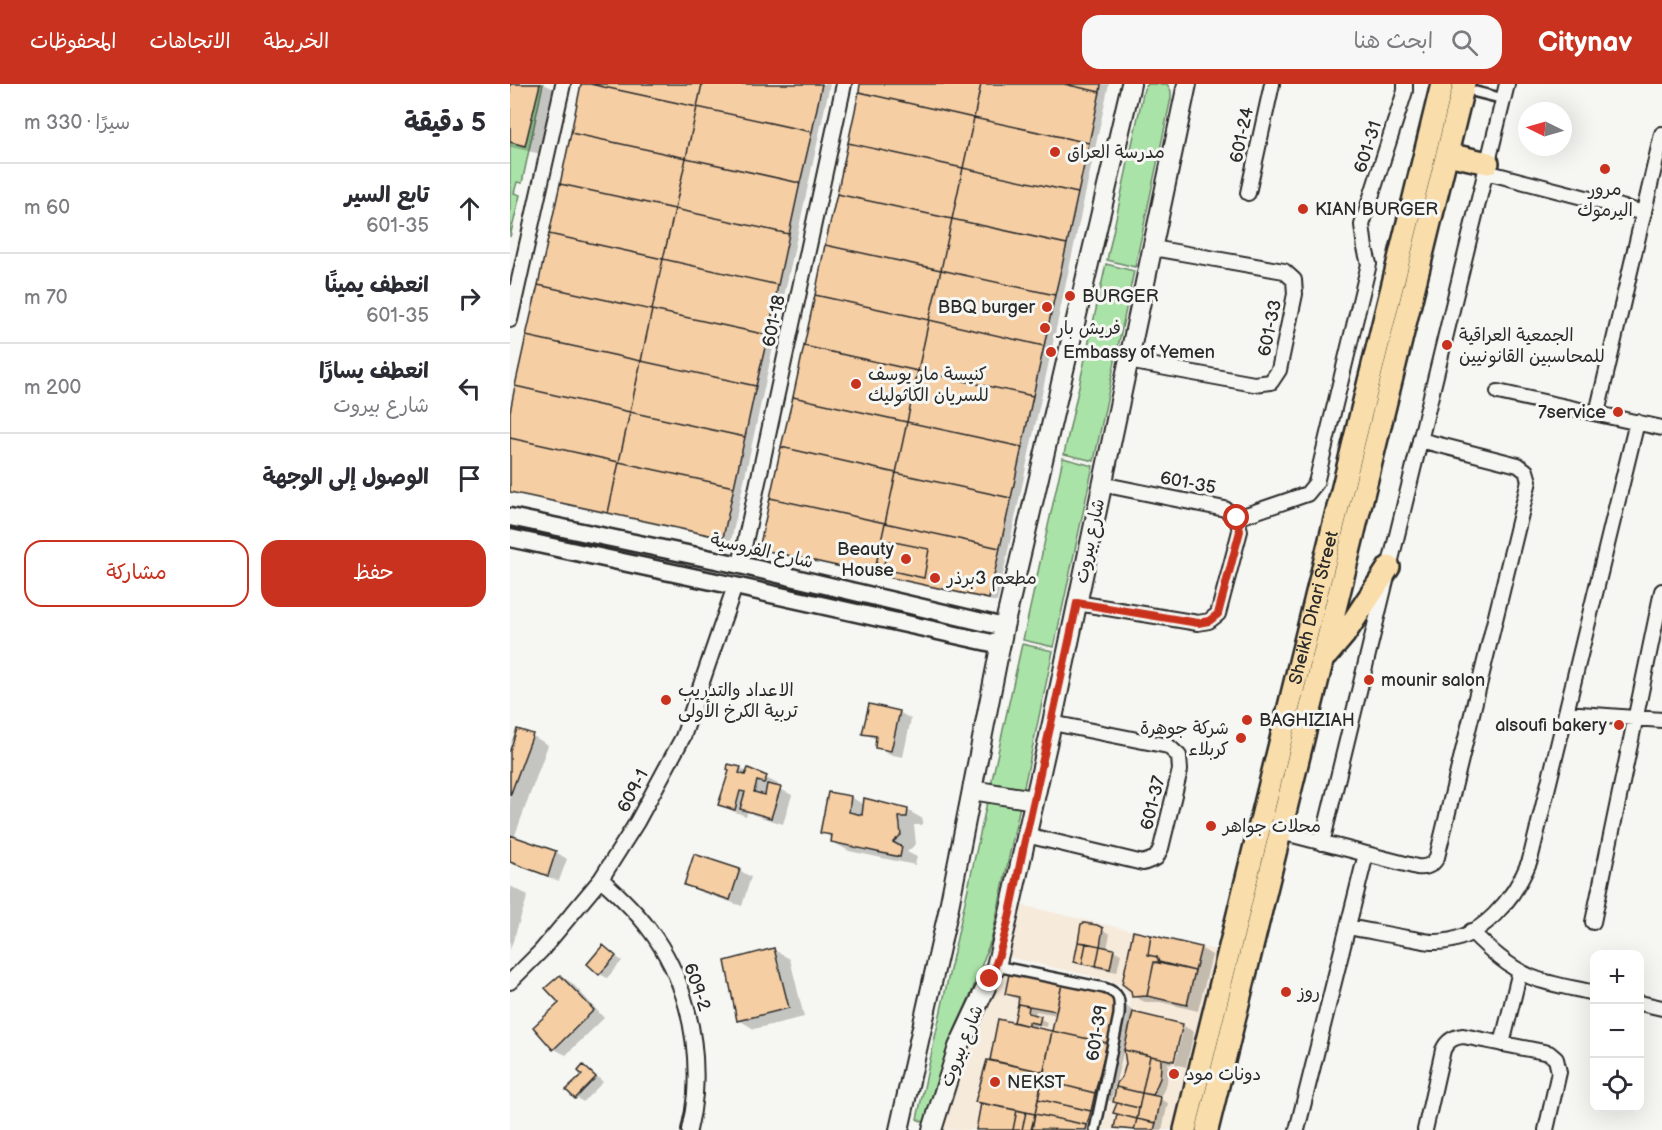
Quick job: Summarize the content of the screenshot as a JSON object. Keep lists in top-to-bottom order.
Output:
{
  "streets": {
    "main road": ["شارع بيروت", "Sheikh Dhari Street"],
    "street": [
      "601-24",
      "601-31",
      "601-18",
      "601-33",
      "601-35",
      "شارع الفروسية",
      "609-1",
      "601-37",
      "609-2",
      "601-39"
    ]
  },
  "crossings": [
    ["601-31", "601-35"],
    ["601-18", "شارع الفروسية"],
    ["601-33", "شارع بيروت"],
    ["601-35", "شارع بيروت"],
    ["شارع بيروت", "شارع الفروسية"],
    ["شارع بيروت", "601-37"],
    ["شارع بيروت", "601-39"],
    ["609-1", "609-2"]
  ],
  "places": [
    "مدرسة العراق",
    "مرور اليرموك",
    "KIAN BURGER",
    "BURGER",
    "BBQ burger",
    "فريش بار",
    "الجمعية العراقية للمحاسبين القانونيين",
    "Embassy of Yemen",
    "كنيسة مار يوسف للسريان الكاثوليك",
    "7service",
    "Beauty House",
    "مطعم 3برذر",
    "mounir salon",
    "الاعداد والتدريب تربية الكرخ الأولى",
    "BAGHIZIAH",
    "alsoufi bakery",
    "شركة جوهرة كربلاء",
    "محلات جواهر",
    "روز",
    "دونات مود",
    "NEKST"
  ],
  "north": "left",
  "page": {
    "header": "Citynav",
    "search": "ابحث هنا",
    "nav": ["الخريطة", "الاتجاهات", "المحفوظات"],
    "heading": ["5 دقيقة", "سيرًا · 330 m"],
    "list": [
      ["تابع السير", "601-35", "60 m"],
      ["انعطف يمينًا", "601-35", "70 m"],
      ["انعطف يسارًا", "شارع بيروت", "200 m"],
      "الوصول إلى الوجهة"
    ],
    "buttons": ["حفظ", "مشاركة"],
    "map_buttons": ["+", "−"]
  }
}
